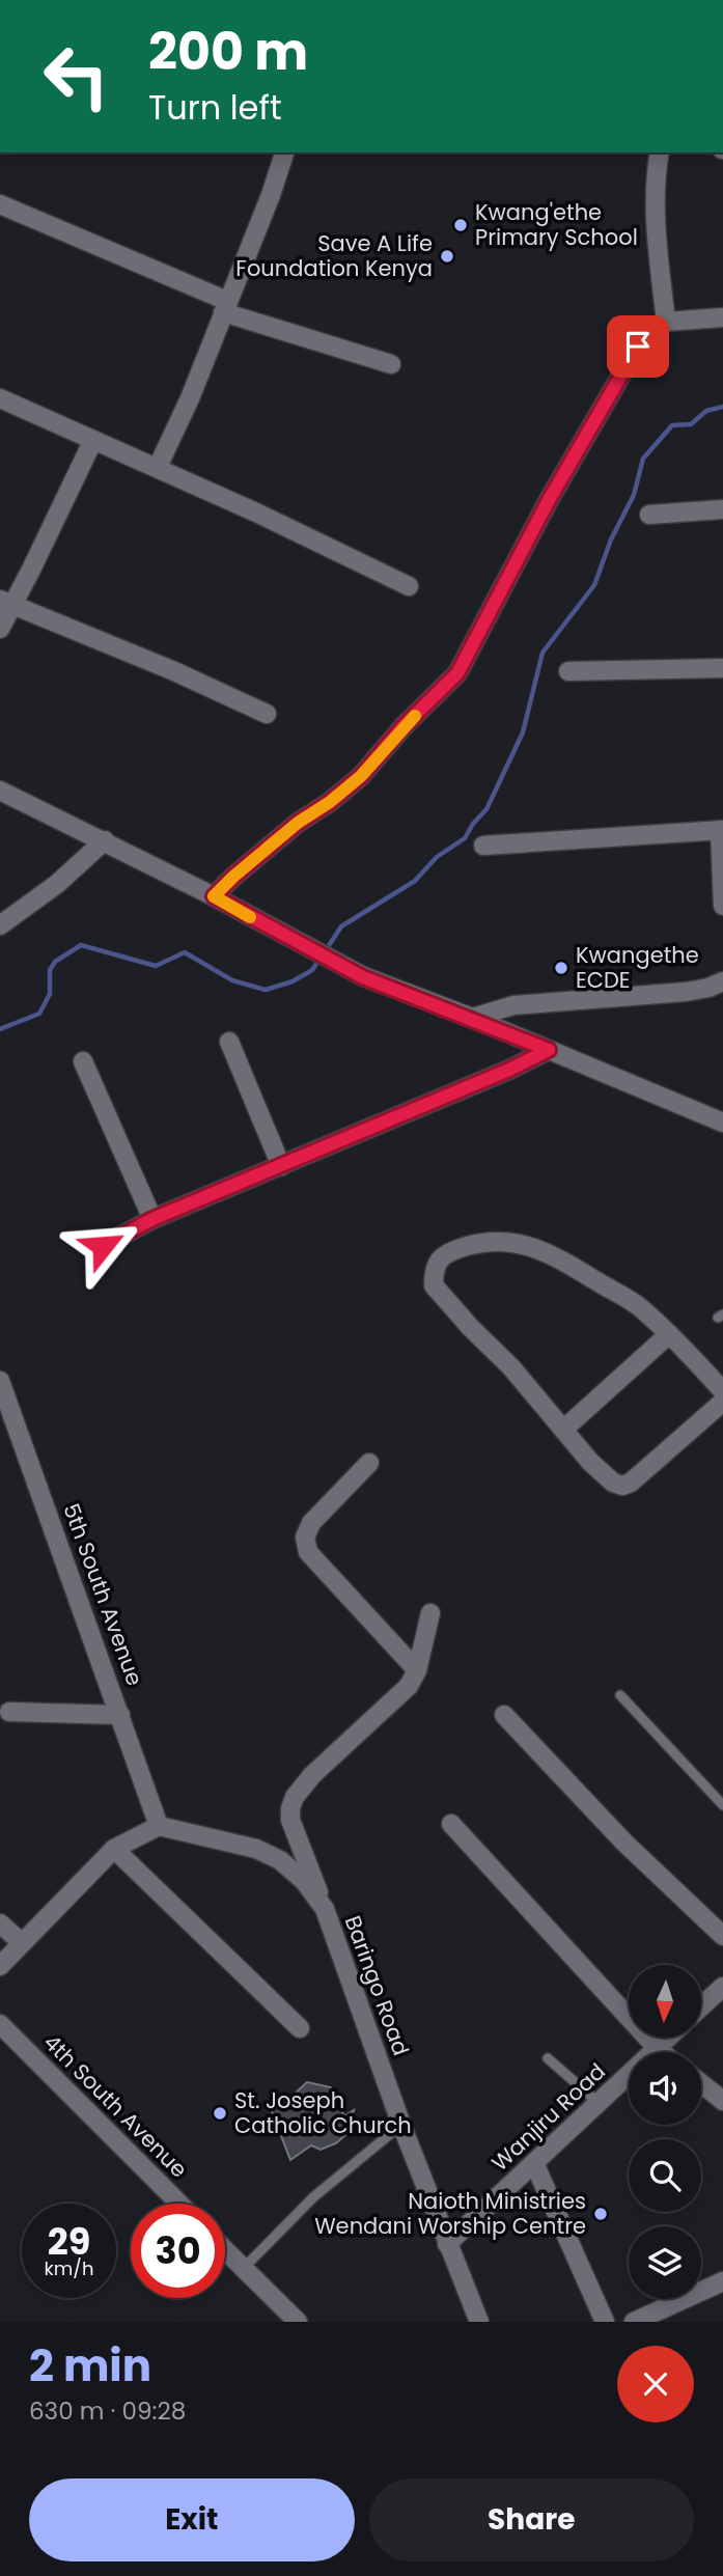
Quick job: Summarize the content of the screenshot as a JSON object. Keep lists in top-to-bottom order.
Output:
{
  "streets": {
    "street": [
      "5th South Avenue",
      "Baringo Road",
      "4th South Avenue",
      "Wanjiru Road"
    ]
  },
  "crossings": [
    ["5th South Avenue", "Baringo Road"],
    ["Baringo Road", "Wanjiru Road"]
  ],
  "places": [
    "Kwang'ethe Primary School",
    "Save A Life Foundation Kenya",
    "Kwangethe ECDE",
    "St. Joseph Catholic Church",
    "Naioth Ministries Wendani Worship Centre"
  ],
  "north": "bottom",
  "page": {
    "turn": ["200 m", "Turn left"],
    "speed": "29 km/h",
    "limit": "30",
    "heading": ["2 min", "630 m · 09:28"],
    "buttons": ["Exit", "Share"]
  }
}
